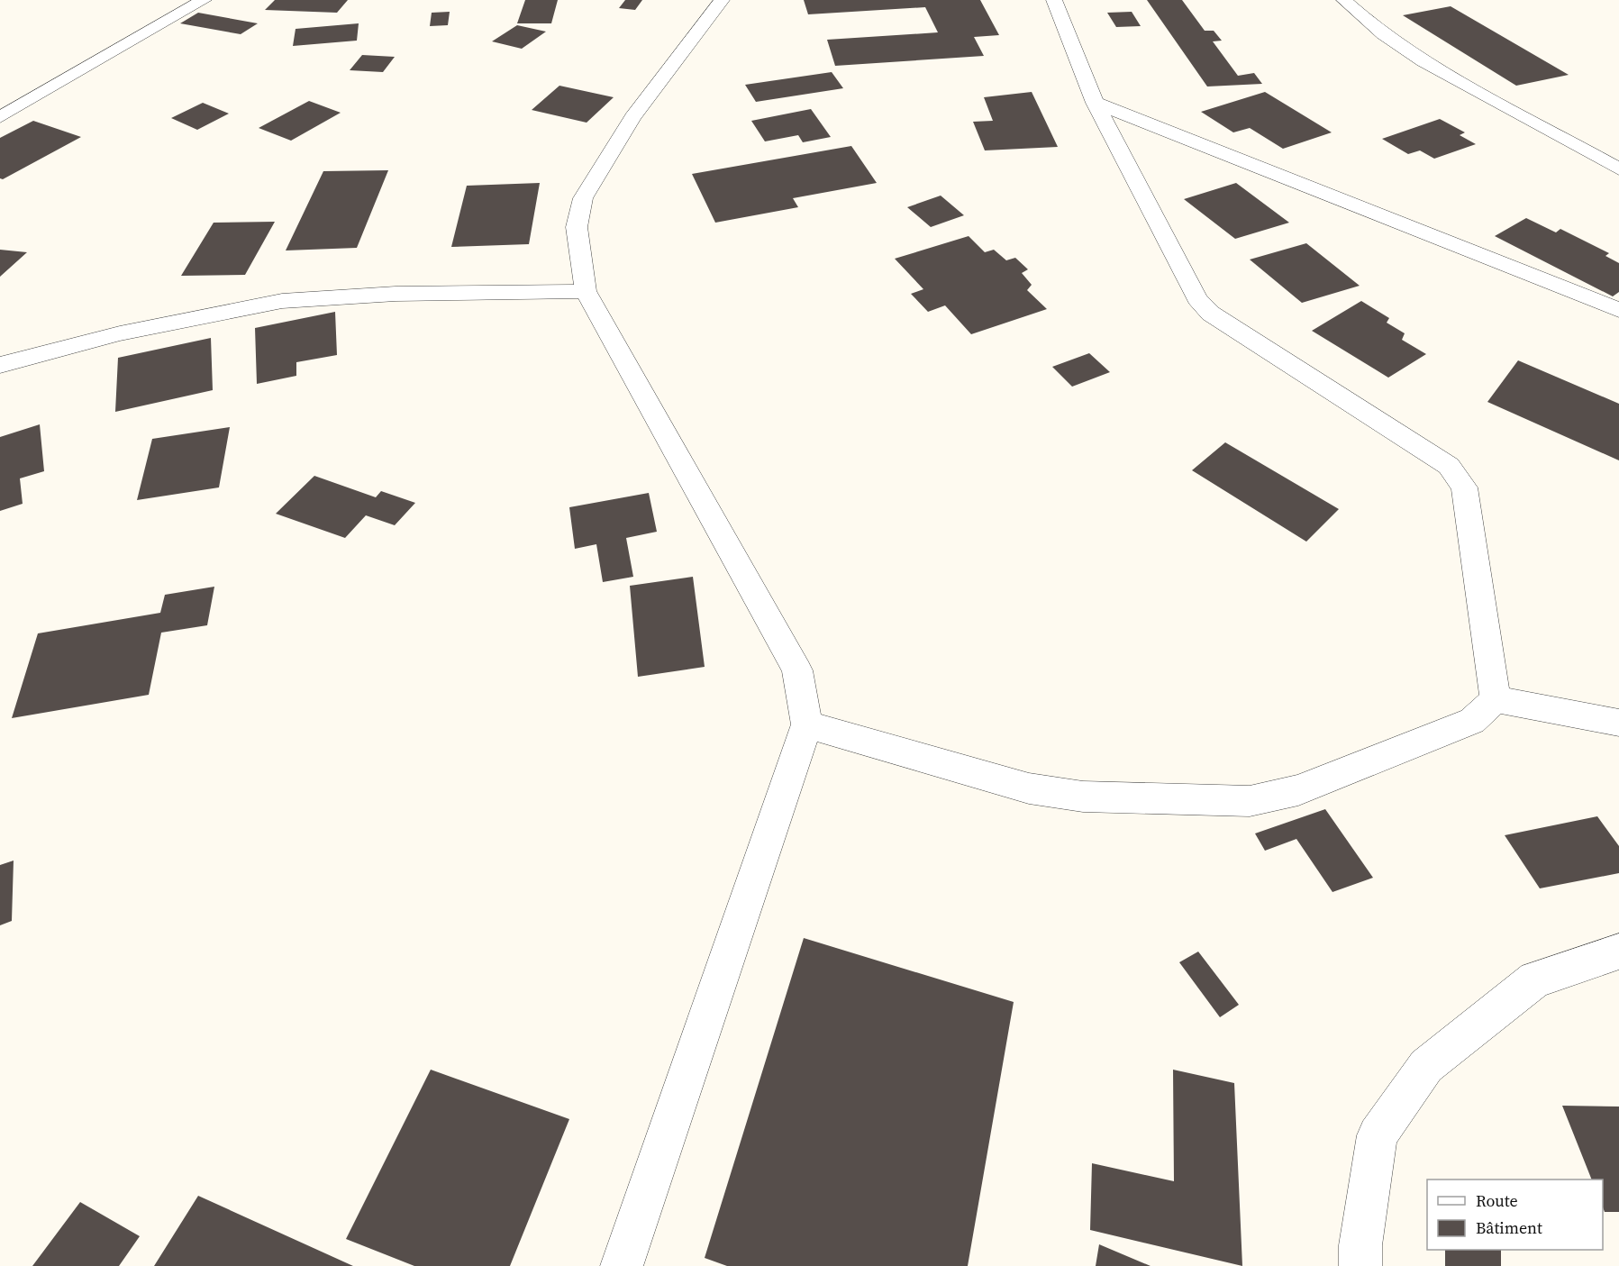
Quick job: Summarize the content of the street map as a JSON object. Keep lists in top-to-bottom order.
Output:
{
  "legend": ["Route", "Bâtiment"]
}
